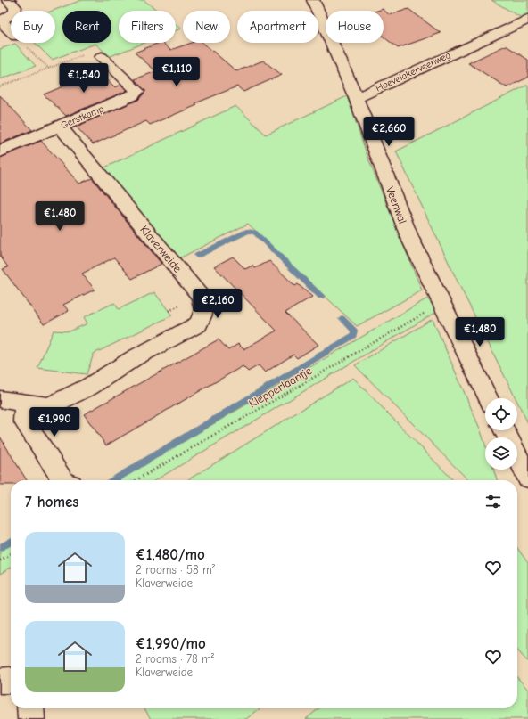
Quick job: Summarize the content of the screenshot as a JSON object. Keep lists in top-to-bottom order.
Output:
{
  "streets": {
    "street": [
      "Hoevelakerveenweg",
      "Gerstkamp",
      "Veenwal",
      "Klaverweide"
    ],
    "path": ["Klepperlaantje"]
  },
  "crossings": [
    ["Hoevelakerveenweg", "Veenwal"],
    ["Gerstkamp", "Klaverweide"],
    ["Veenwal", "Klepperlaantje"]
  ],
  "page": {
    "chip": [
      "Buy",
      "Rent",
      "Filters",
      "New",
      "Apartment",
      "House"
    ],
    "price": [
      "€1,110",
      "€1,540",
      "€2,660",
      "€1,480",
      "€2,160",
      "€1,480",
      "€1,990"
    ],
    "heading": "7 homes",
    "list": [
      {
        "name": "€1,480/mo",
        "note": "2 rooms · 58 m² · Klaverweide"
      },
      {
        "name": "€1,990/mo",
        "note": "2 rooms · 78 m² · Klaverweide"
      }
    ]
  }
}
